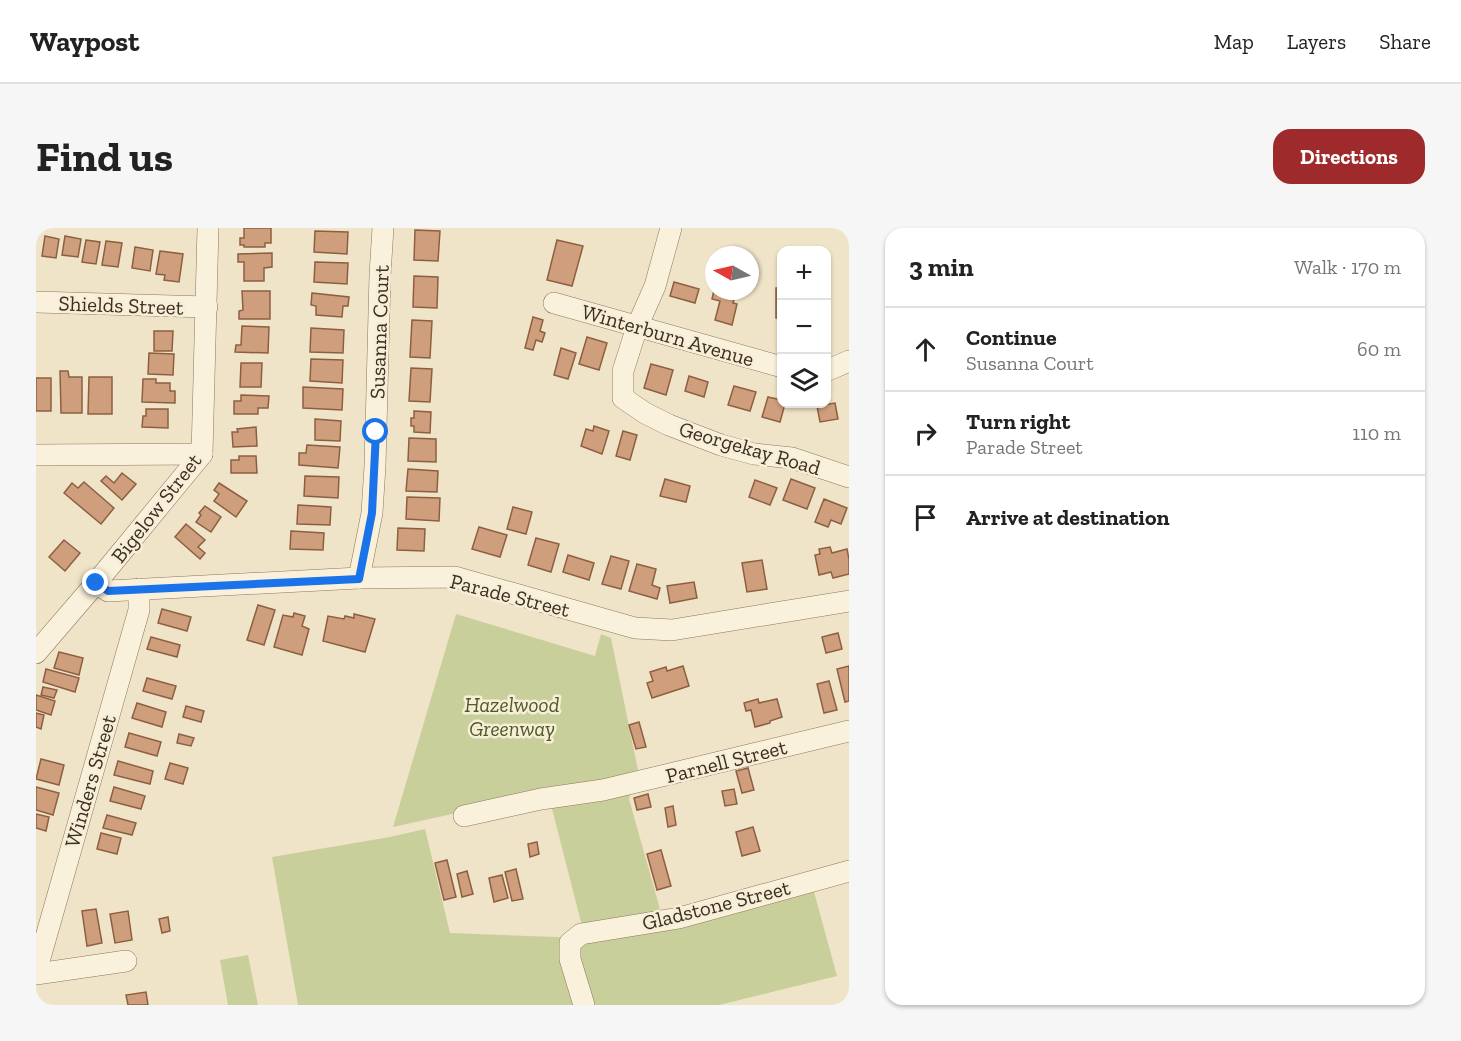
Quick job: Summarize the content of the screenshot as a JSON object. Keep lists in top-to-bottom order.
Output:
{
  "streets": {
    "street": [
      "Shields Street",
      "Susanna Court",
      "Winterburn Avenue",
      "Georgekay Road",
      "Bigelow Street",
      "Parade Street",
      "Parnell Street",
      "Winders Street",
      "Gladstone Street"
    ]
  },
  "crossings": [
    ["Shields Street", "Bigelow Street"],
    ["Susanna Court", "Parade Street"],
    ["Winterburn Avenue", "Georgekay Road"],
    ["Bigelow Street", "Parade Street"],
    ["Parade Street", "Winders Street"]
  ],
  "parks": ["Hazelwood Greenway"],
  "north": "left",
  "page": {
    "header": "Waypost",
    "nav": ["Map", "Layers", "Share"],
    "buttons": "Directions",
    "title": "Find us",
    "heading": ["3 min", "Walk · 170 m"],
    "map_buttons": ["+", "−"],
    "list": [
      ["Continue", "Susanna Court", "60 m"],
      ["Turn right", "Parade Street", "110 m"],
      "Arrive at destination"
    ]
  }
}
